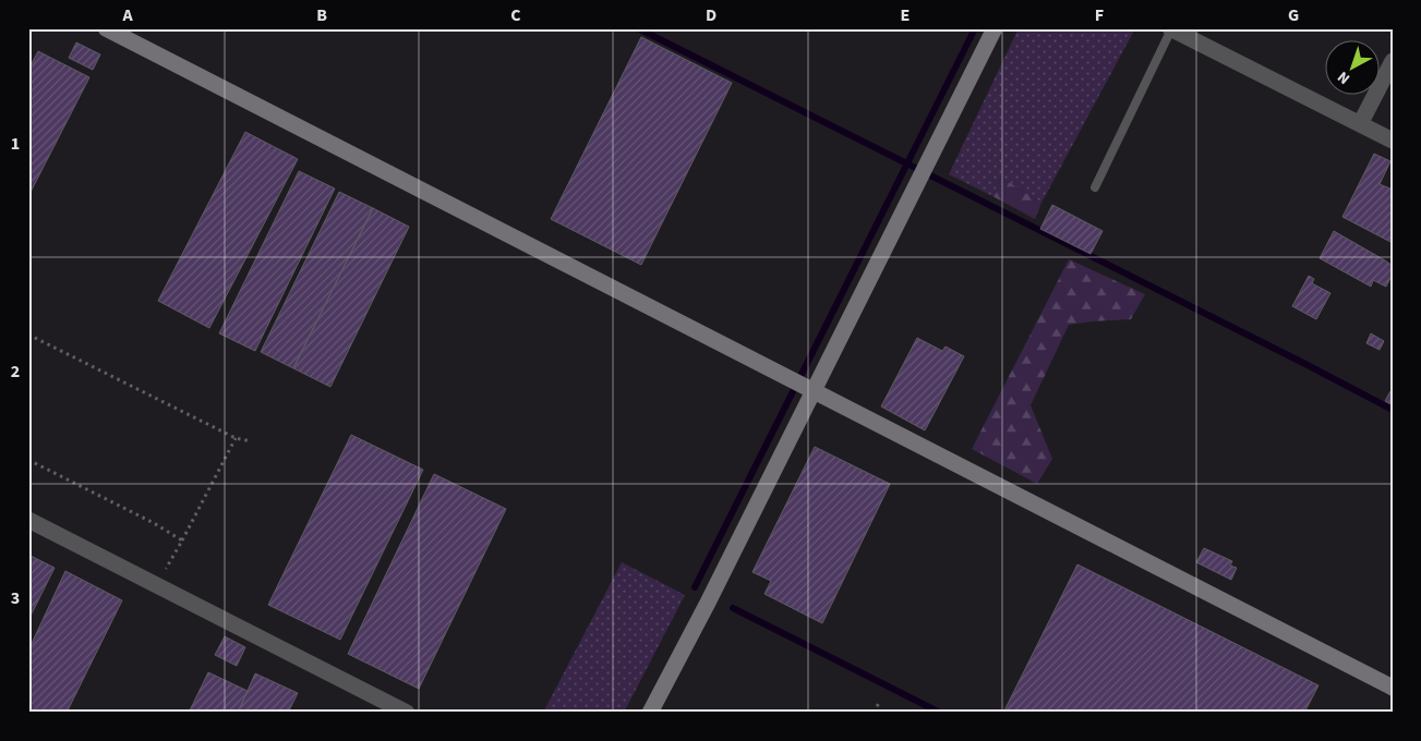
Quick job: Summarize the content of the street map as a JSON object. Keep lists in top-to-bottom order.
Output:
{
  "north": "bottom left",
  "grid": {
    "columns": [
      "A",
      "B",
      "C",
      "D",
      "E",
      "F",
      "G"
    ],
    "rows": ["1", "2", "3"]
  }
}
